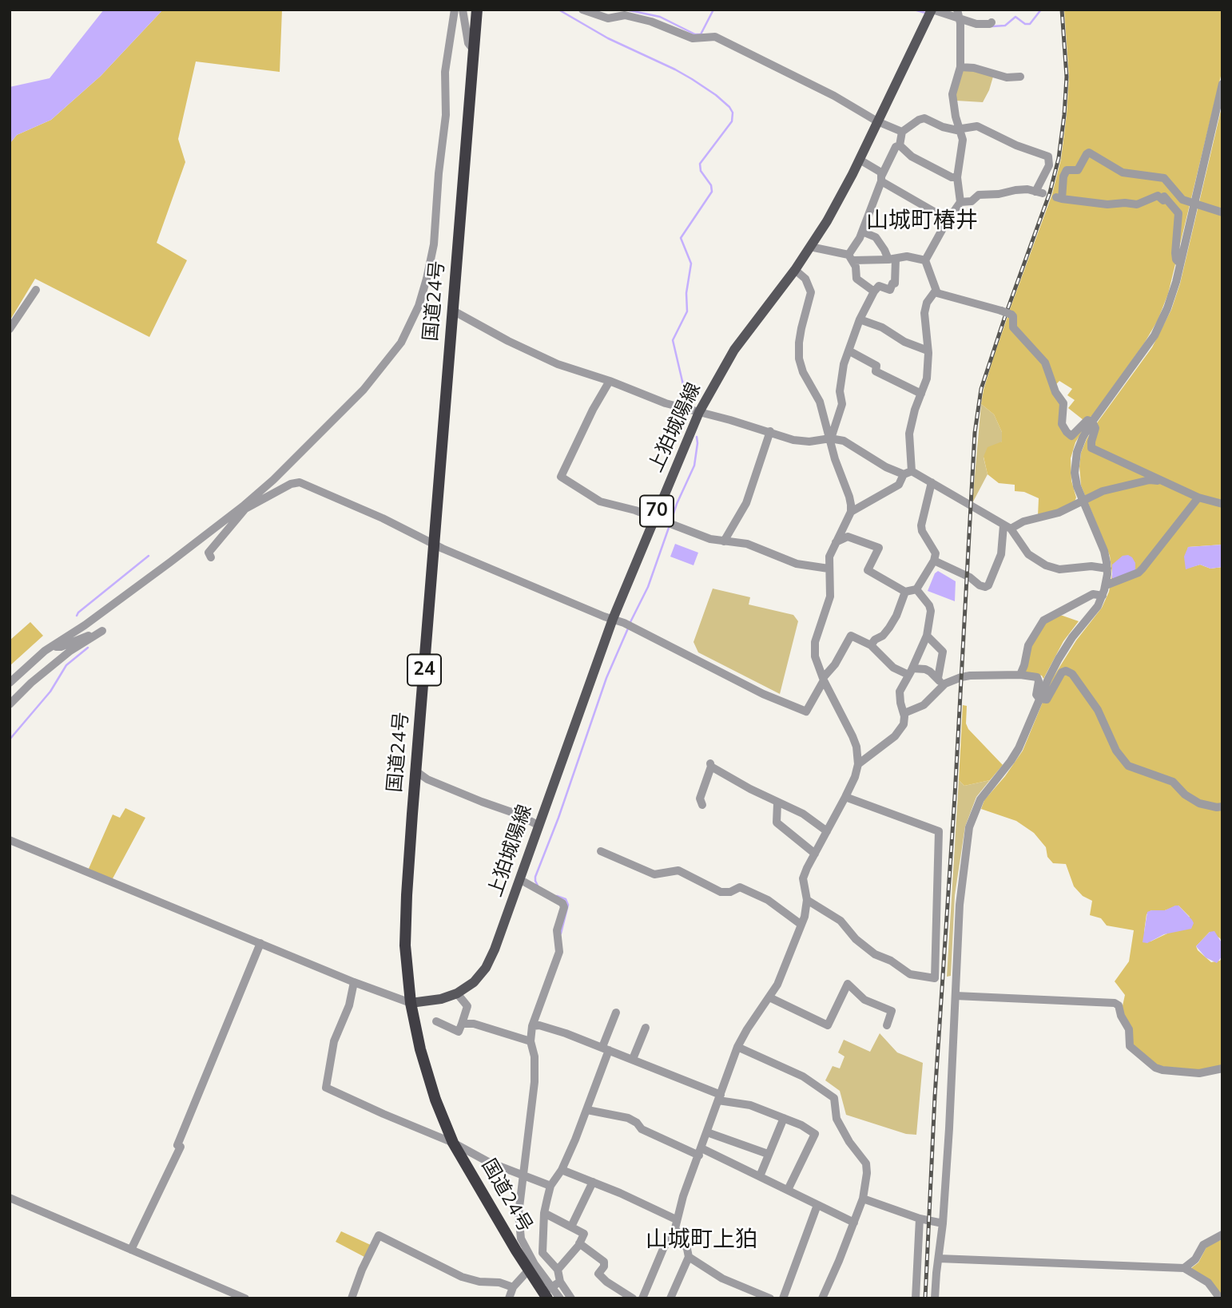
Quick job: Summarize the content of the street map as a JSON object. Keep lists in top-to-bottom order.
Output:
{
  "streets": {
    "highway": ["国道24号", "24"],
    "main road": ["上狛城陽線", "70"]
  },
  "crossings": [
    ["国道24号", "上狛城陽線"]
  ],
  "districts": ["山城町椿井", "山城町上狛"]
}
